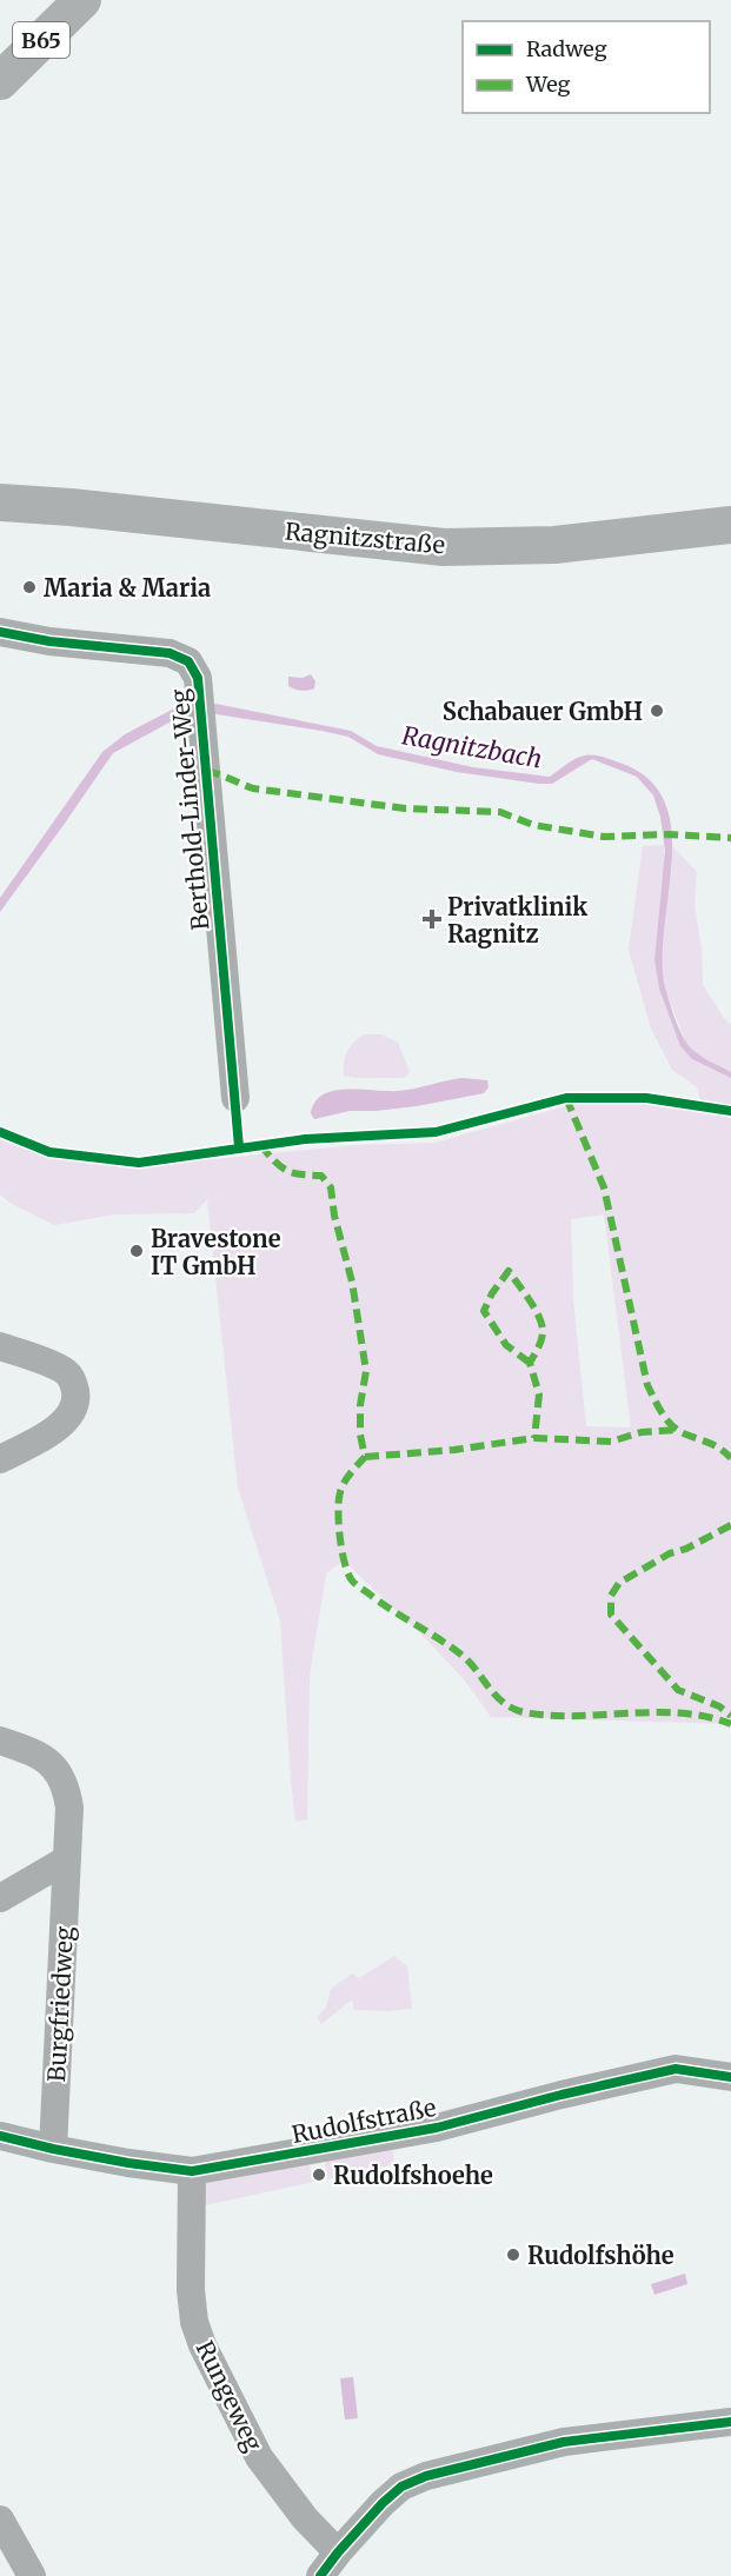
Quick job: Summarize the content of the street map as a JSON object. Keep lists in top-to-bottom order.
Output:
{
  "streets": {
    "main road": ["B65", "Ragnitzstraße"],
    "street": [
      "Berthold-Linder-Weg",
      "Burgfriedweg",
      "Rudolfstraße",
      "Rungeweg"
    ]
  },
  "crossings": [
    ["Burgfriedweg", "Rudolfstraße"],
    ["Rudolfstraße", "Rungeweg"]
  ],
  "water": ["Ragnitzbach"],
  "places": {
    "other": [
      "Maria & Maria",
      "Schabauer GmbH",
      "Bravestone IT GmbH",
      "Rudolfshoehe",
      "Rudolfshöhe"
    ],
    "health": ["Privatklinik Ragnitz"]
  },
  "legend": ["Radweg", "Weg"]
}
